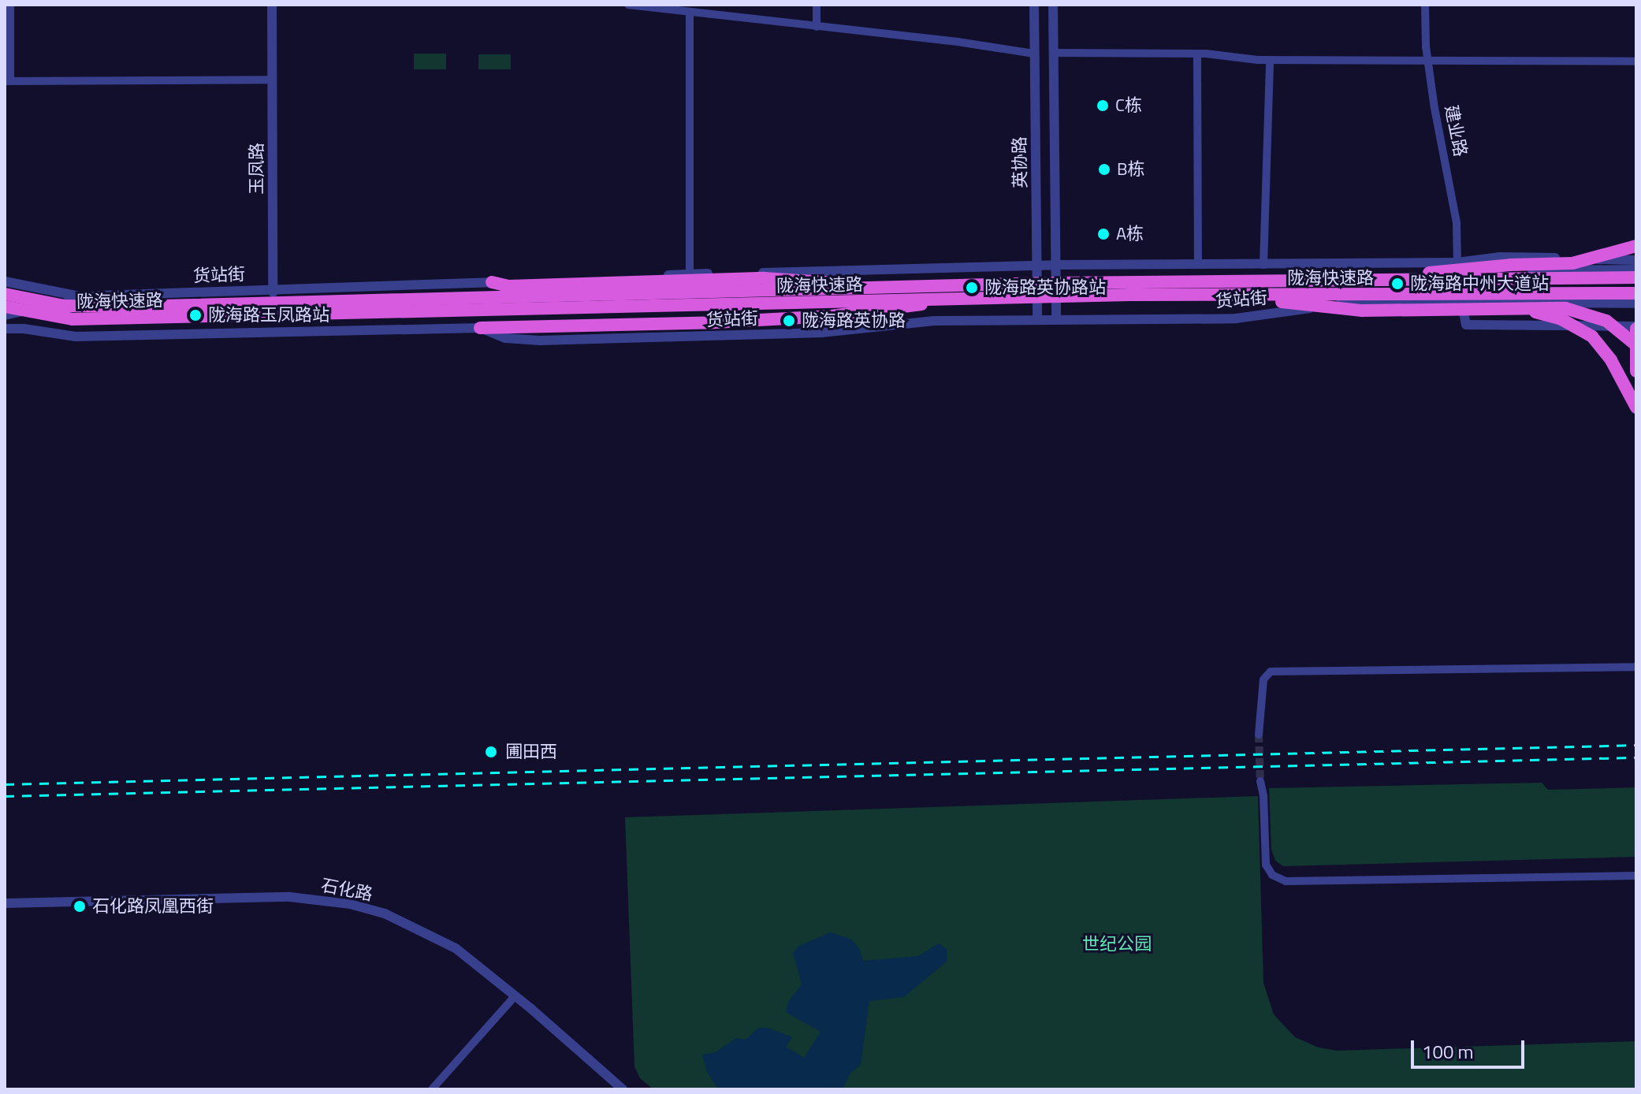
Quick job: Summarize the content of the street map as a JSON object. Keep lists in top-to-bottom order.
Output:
{
  "streets": {
    "highway": ["陇海快速路"],
    "street": [
      "建业路",
      "英协路",
      "玉凤路",
      "货站街",
      "石化路"
    ]
  },
  "crossings": [
    ["建业路", "货站街"],
    ["英协路", "货站街"],
    ["玉凤路", "货站街"]
  ],
  "parks": ["世纪公园"],
  "places": [
    "C栋",
    "B栋",
    "A栋",
    "陇海路中州大道站",
    "陇海路英协路站",
    "陇海路玉凤路站",
    "陇海路英协路",
    "圃田西",
    "石化路凤凰西街"
  ],
  "scale_bar": "100 m"
}
